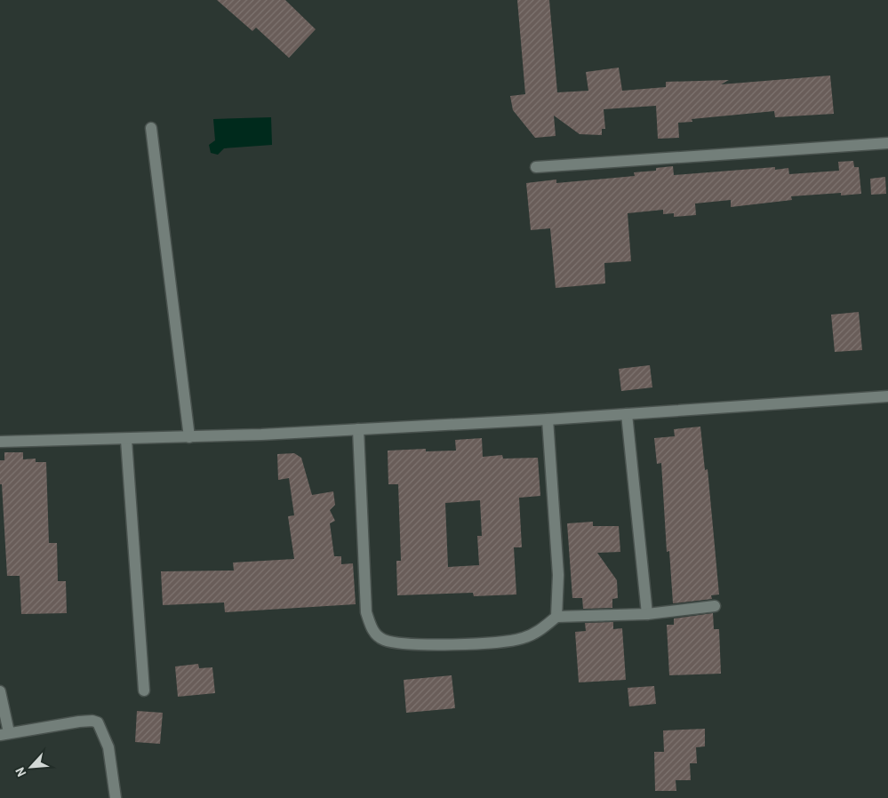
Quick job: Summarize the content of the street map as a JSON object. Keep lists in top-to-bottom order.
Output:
{
  "north": "bottom left"
}
